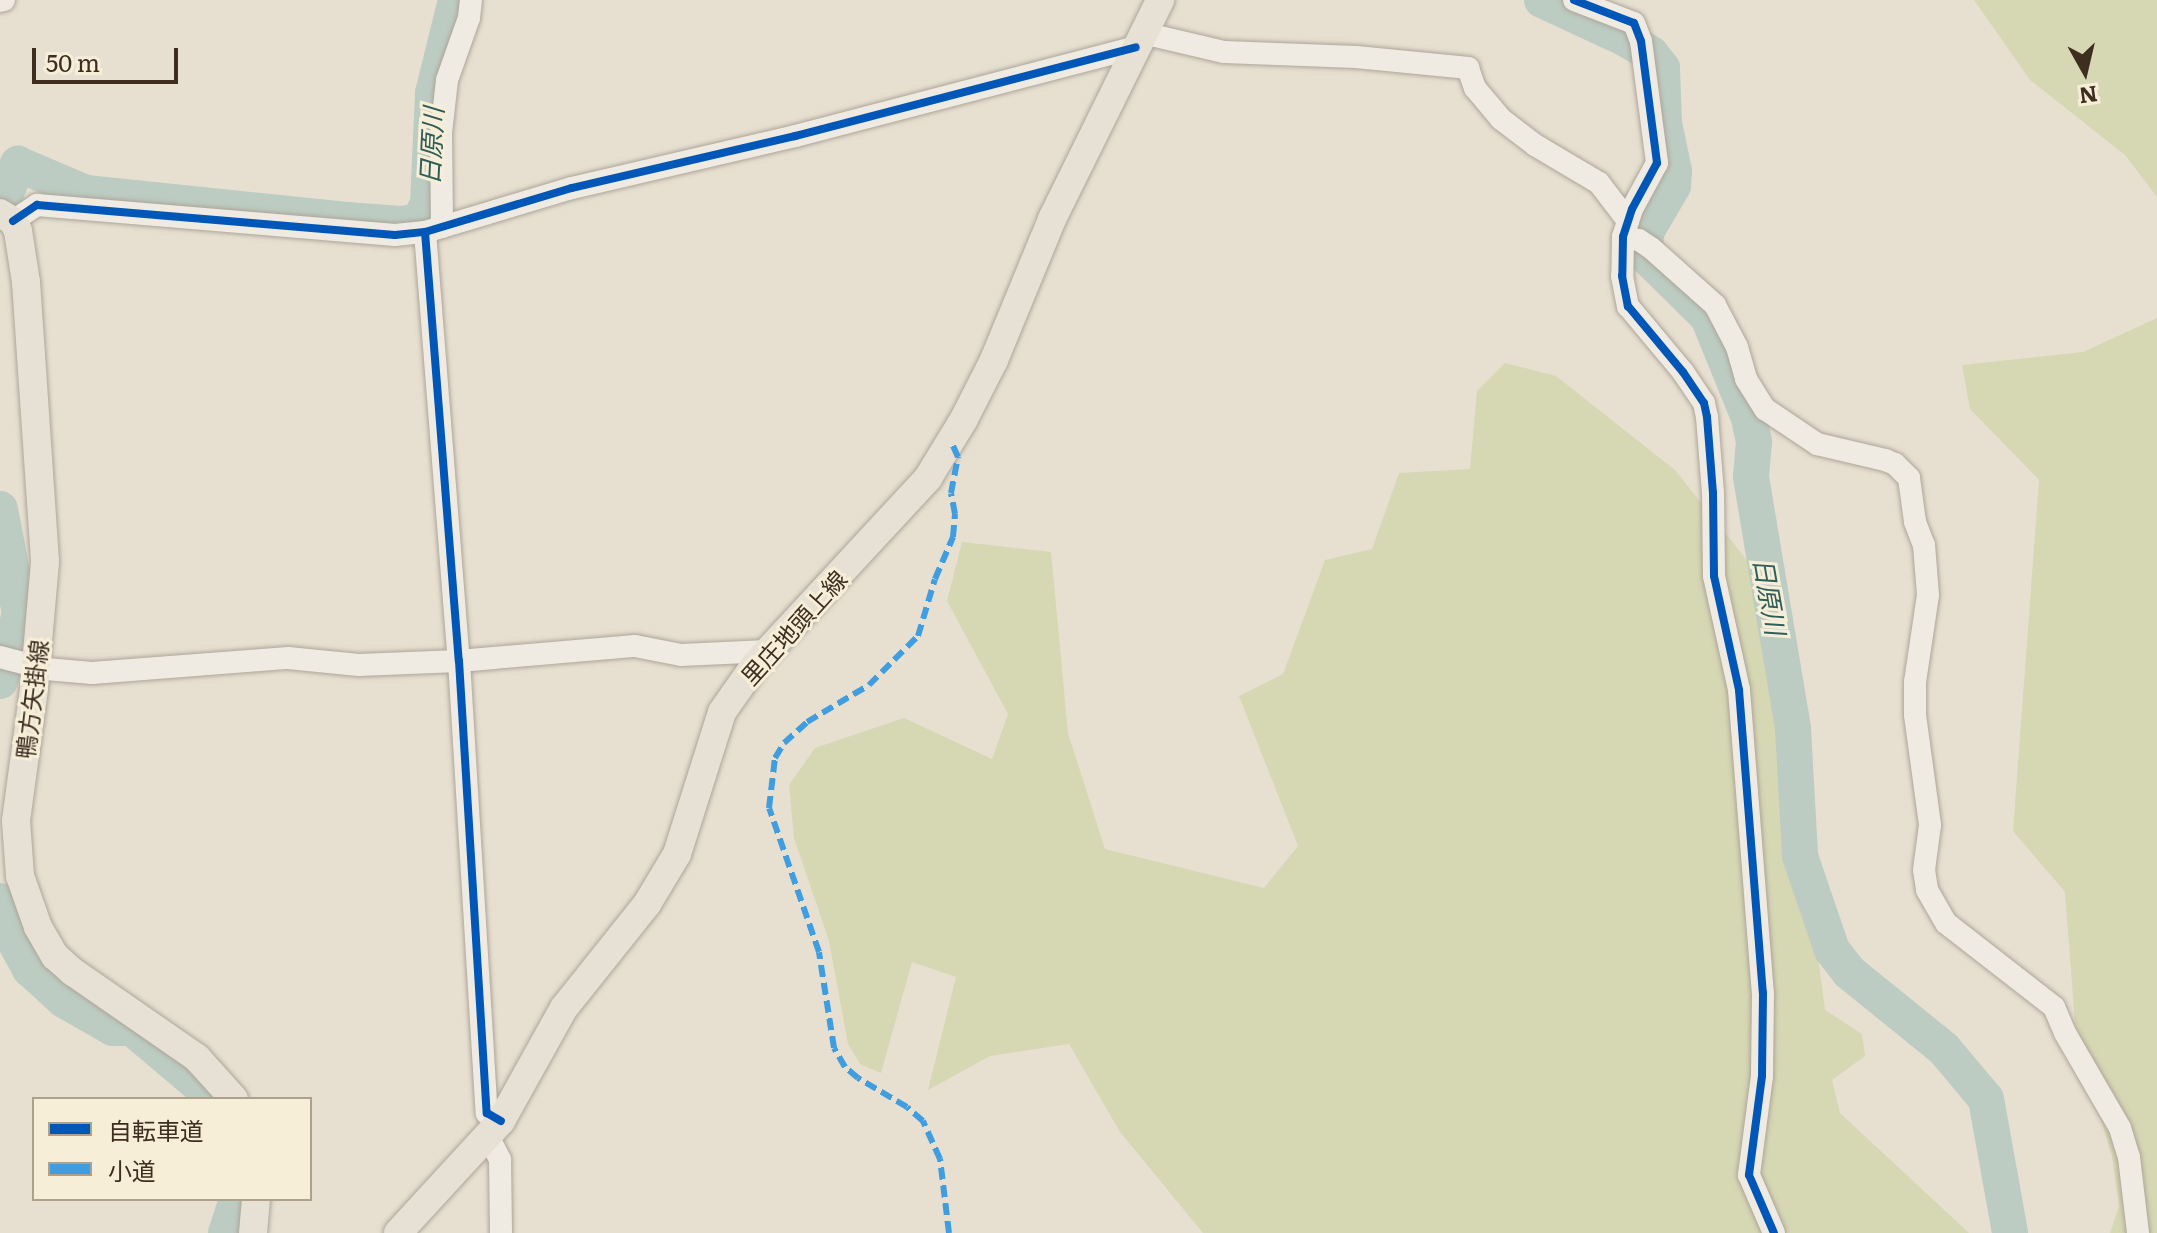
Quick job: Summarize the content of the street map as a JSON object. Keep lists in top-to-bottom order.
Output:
{
  "streets": {
    "main road": ["里庄地頭上線", "鴨方矢掛線"]
  },
  "water": ["日原川"],
  "legend": ["自転車道", "小道"],
  "scale_bar": "50 m",
  "north": "bottom"
}
